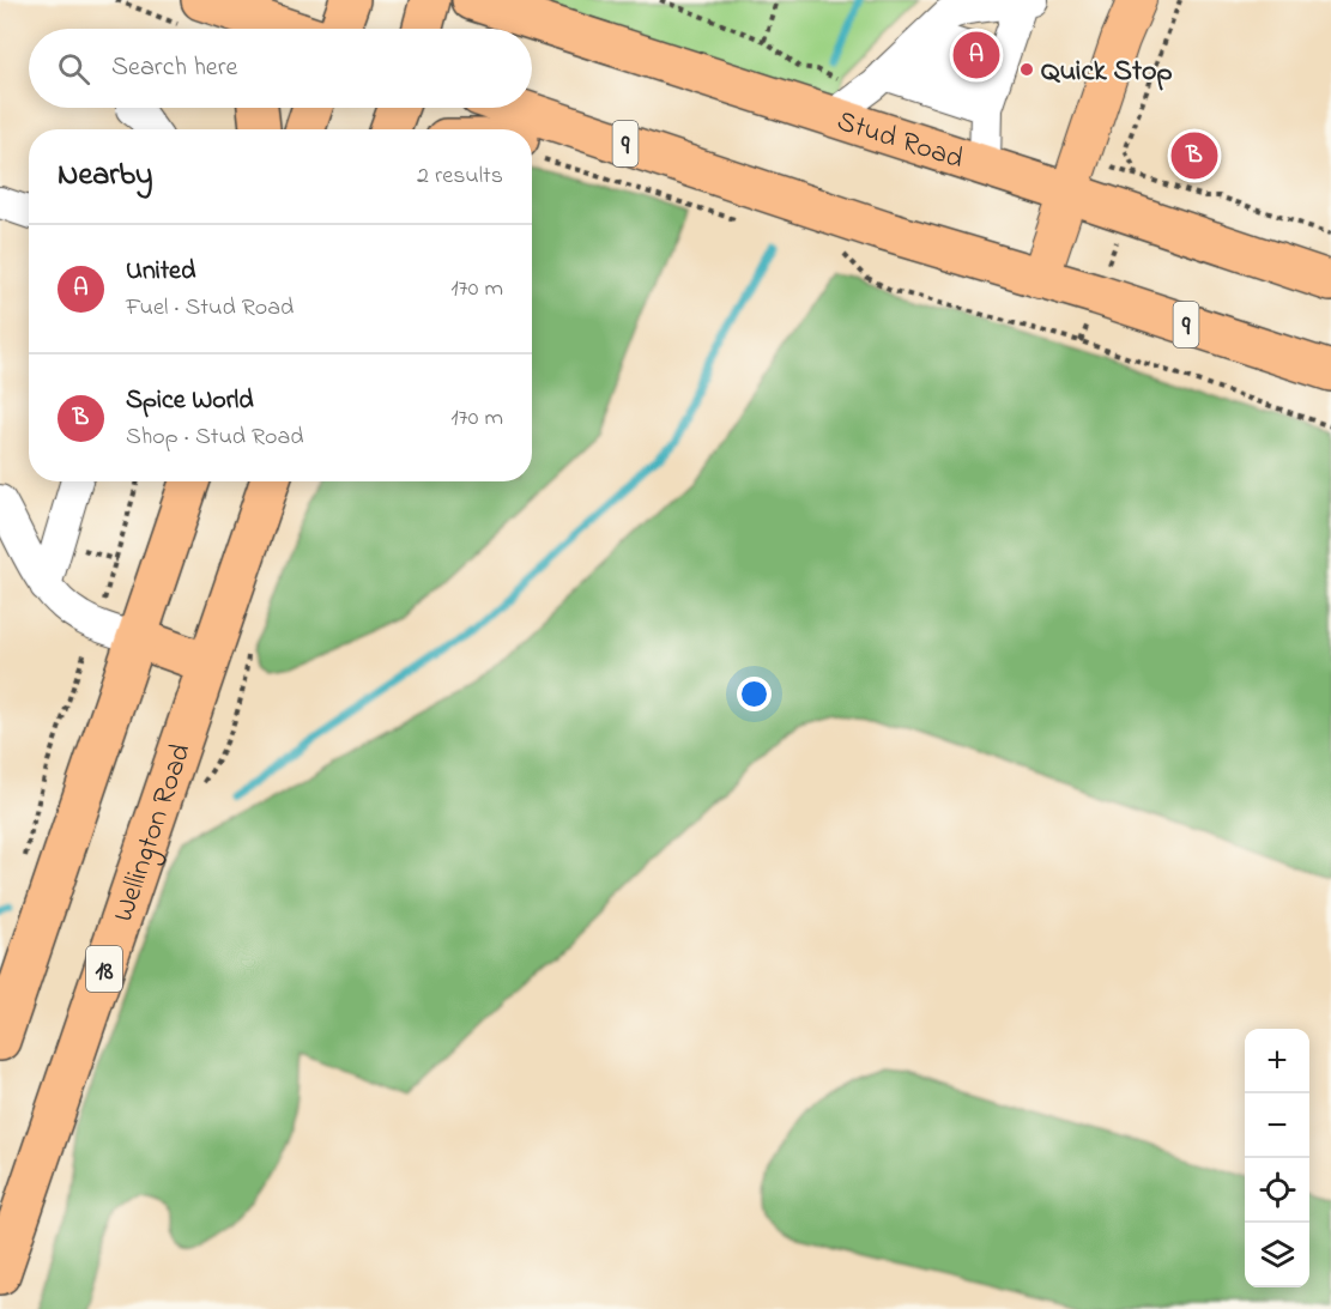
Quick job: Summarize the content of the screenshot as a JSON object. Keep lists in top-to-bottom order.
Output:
{
  "streets": {
    "highway": [
      "Stud Road",
      "9",
      "Wellington Road",
      "18"
    ]
  },
  "places": ["Quick Stop"],
  "page": {
    "pins": ["A", "B"],
    "search": "Search here",
    "heading": ["Nearby", "2 results"],
    "list": [
      {
        "mark": "A",
        "name": "United",
        "note": "Fuel · Stud Road",
        "value": "170 m"
      },
      {
        "mark": "B",
        "name": "Spice World",
        "note": "Shop · Stud Road",
        "value": "170 m"
      }
    ],
    "map_buttons": ["+", "−"]
  }
}
